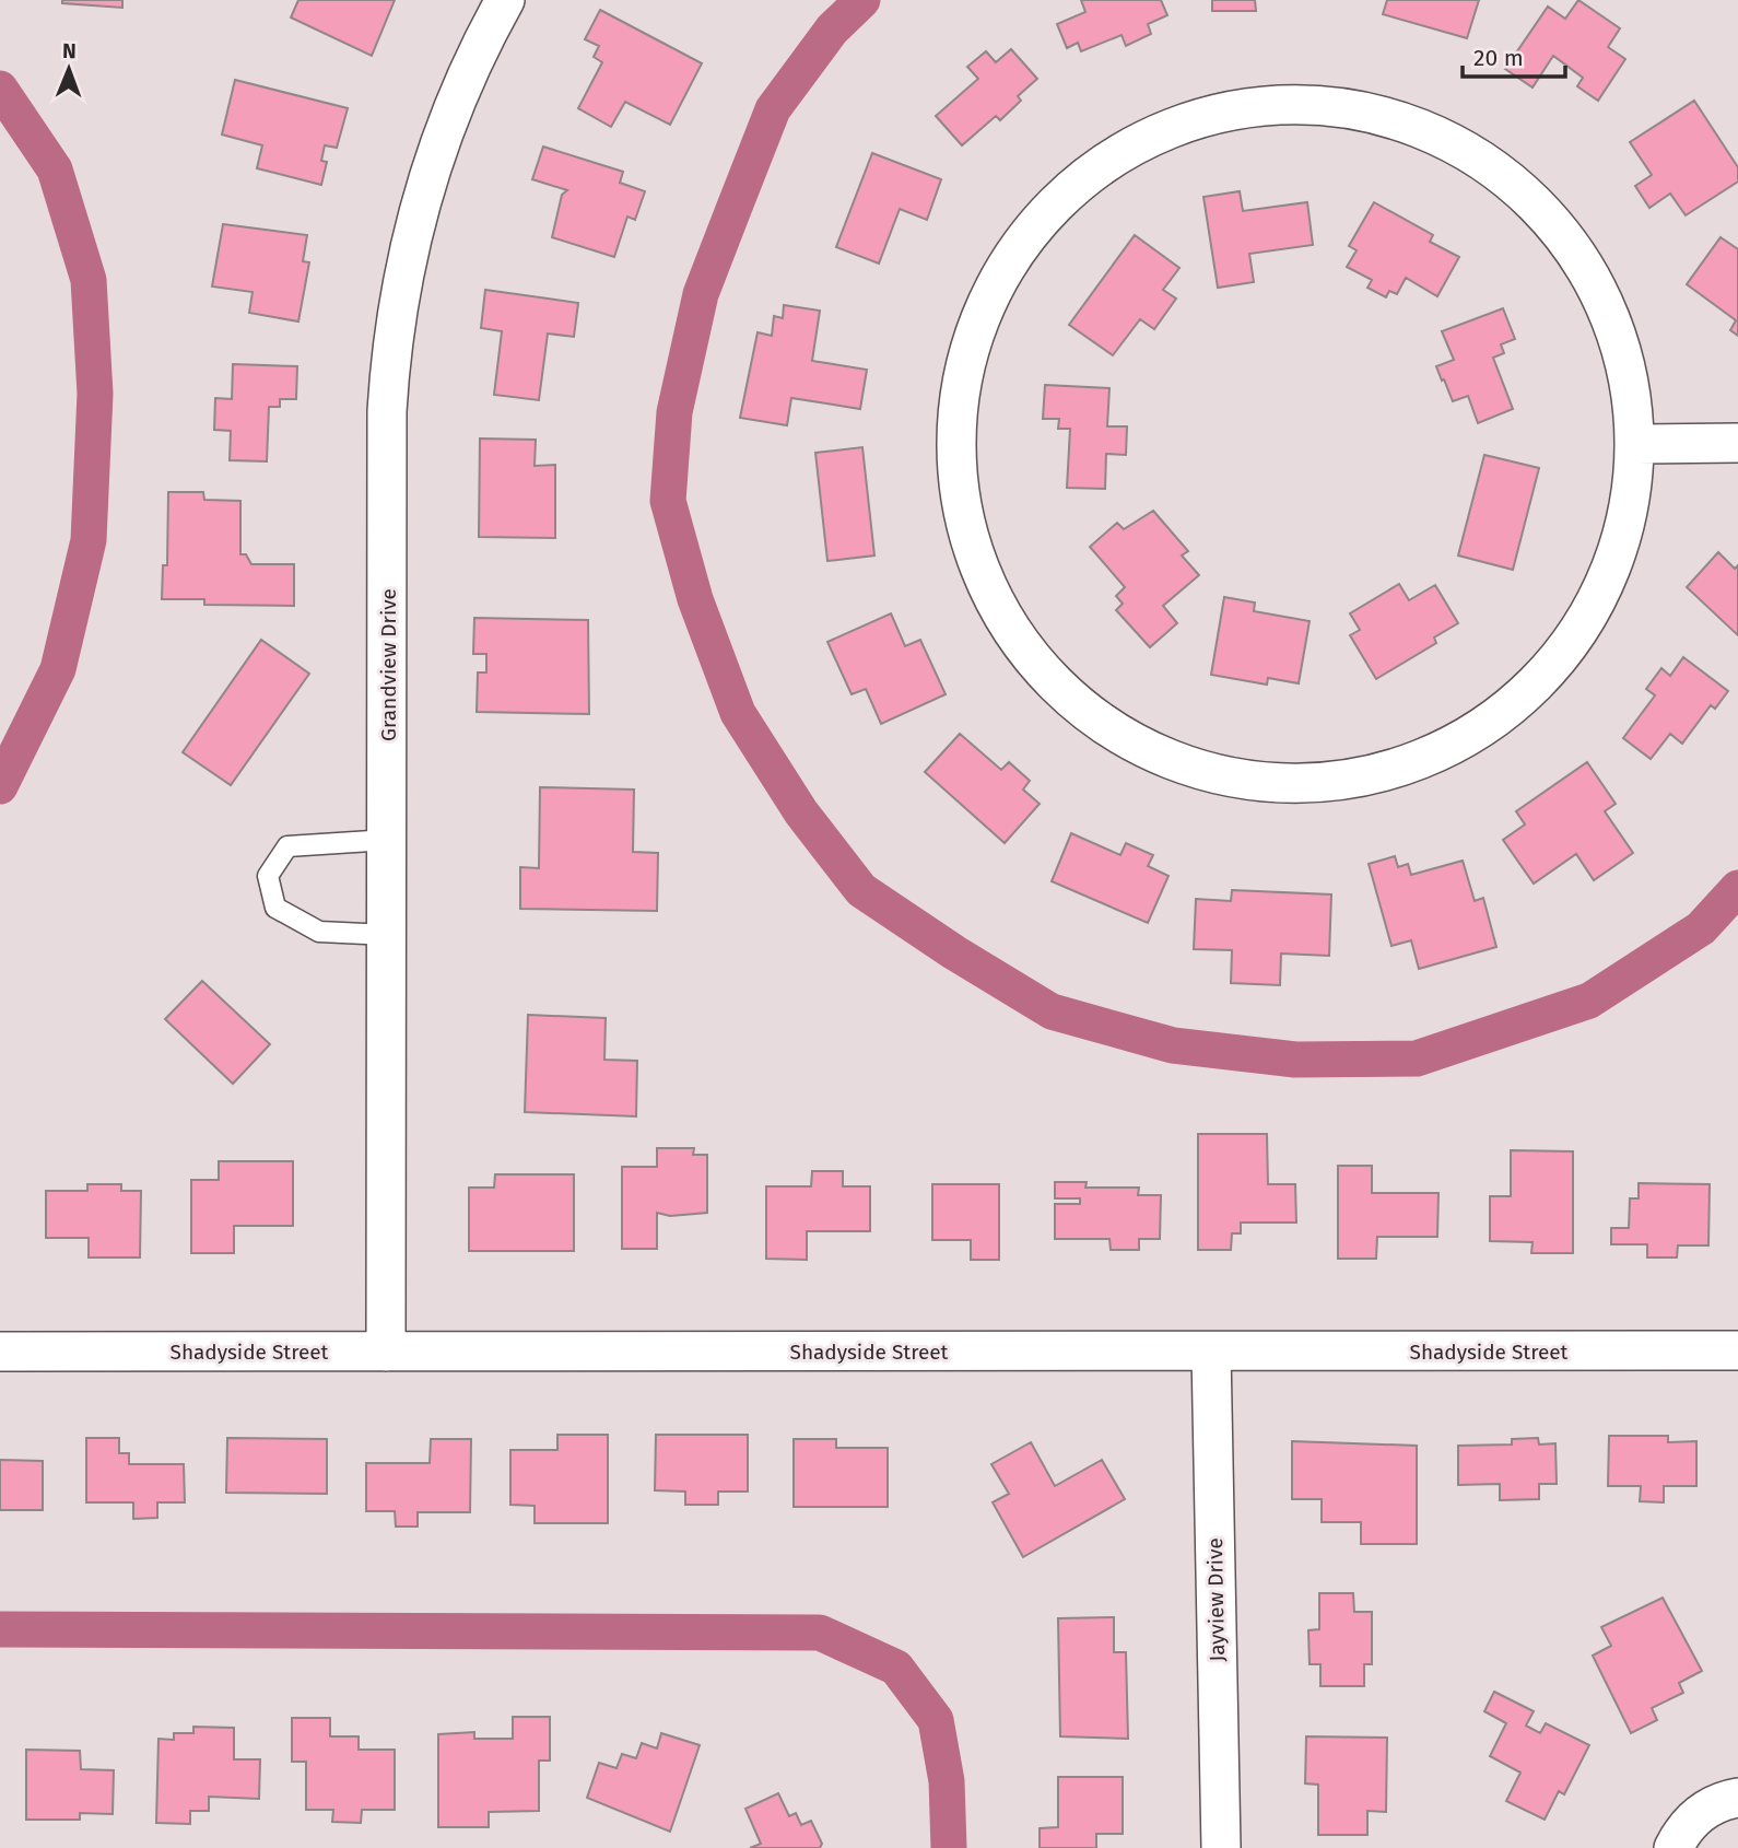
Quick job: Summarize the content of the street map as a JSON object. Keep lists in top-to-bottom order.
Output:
{
  "streets": {
    "street": ["Grandview Drive", "Shadyside Street", "Jayview Drive"]
  },
  "crossings": [
    ["Grandview Drive", "Shadyside Street"],
    ["Shadyside Street", "Jayview Drive"]
  ],
  "scale_bar": "20 m",
  "north": "top"
}
